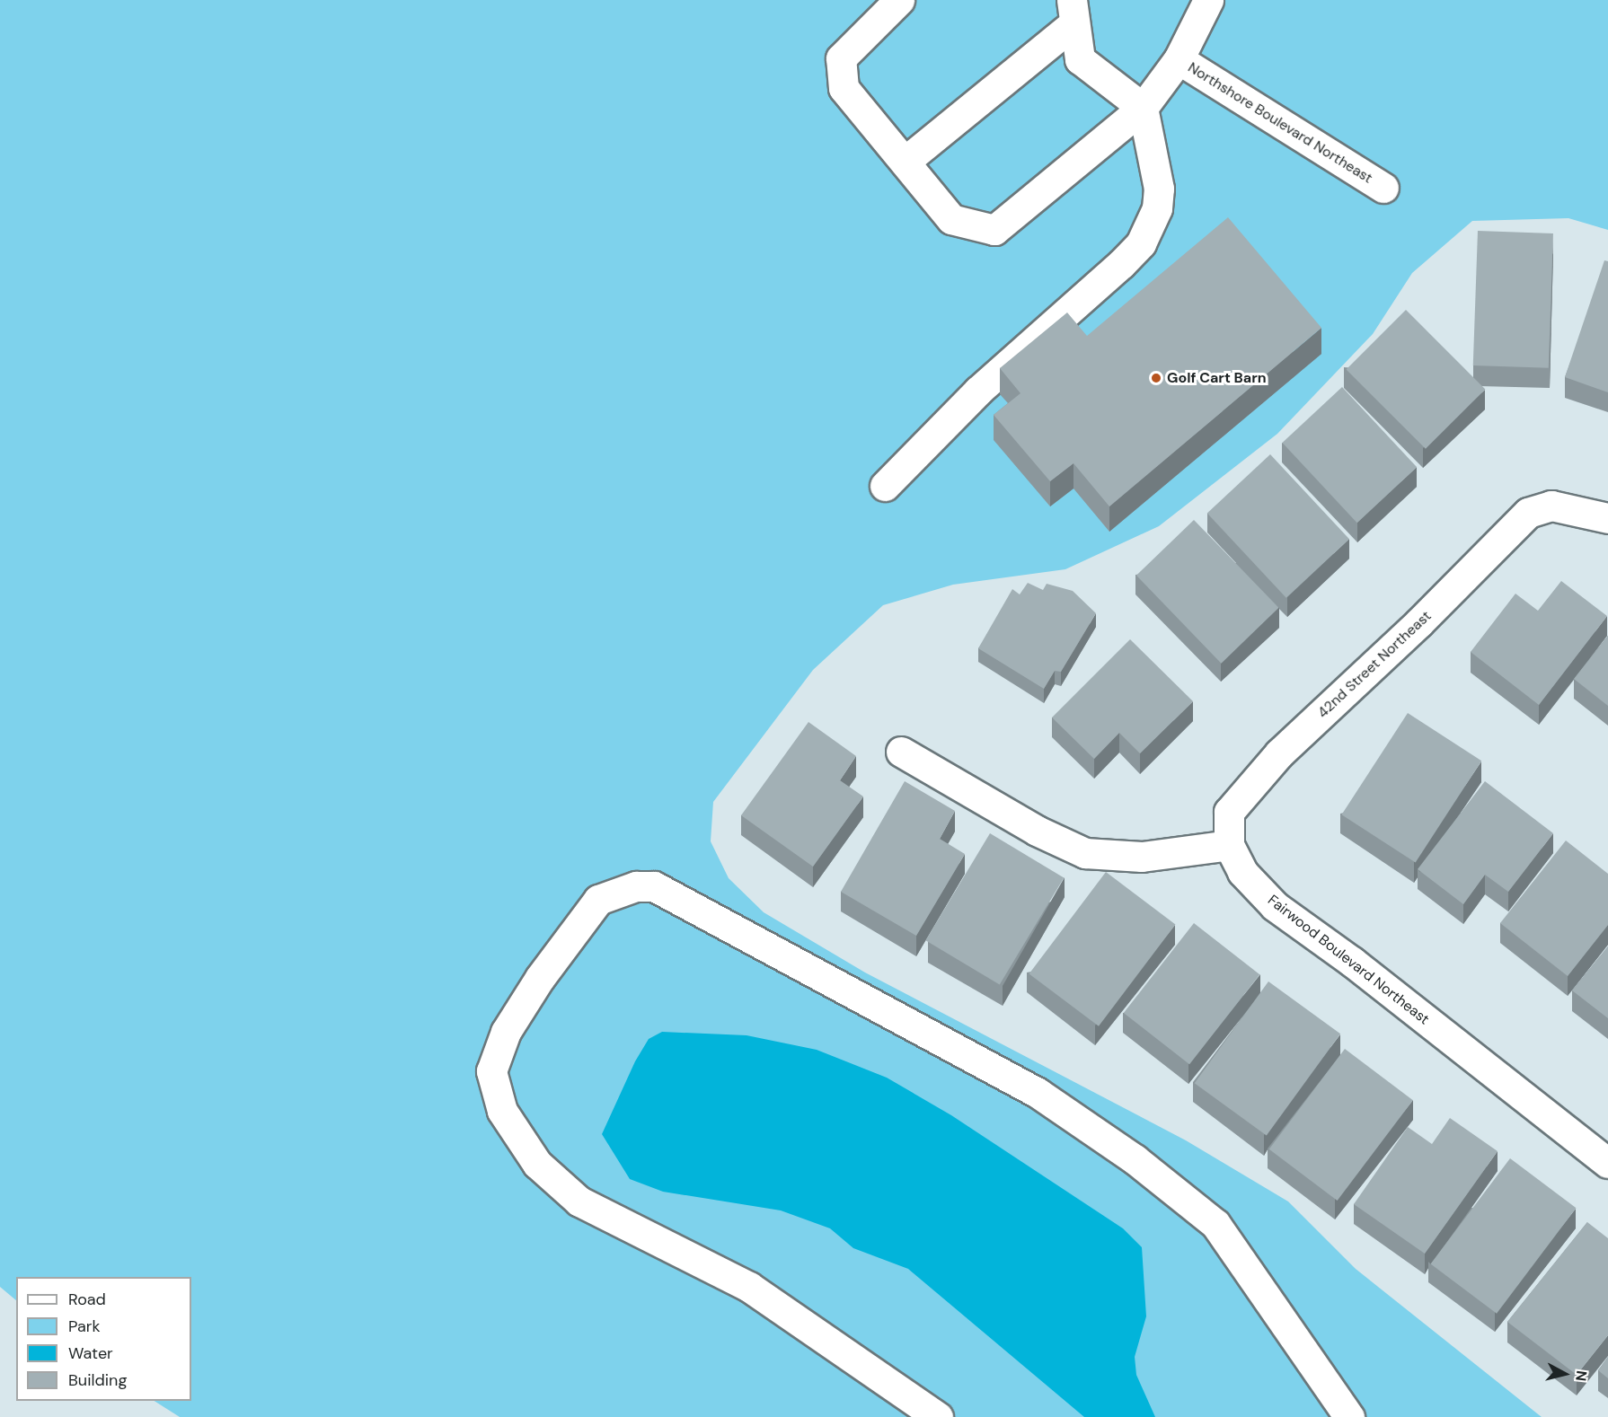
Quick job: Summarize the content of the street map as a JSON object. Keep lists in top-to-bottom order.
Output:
{
  "streets": {
    "street": ["Northshore Boulevard Northeast", "42nd Street Northeast", "Fairwood Boulevard Northeast"]
  },
  "crossings": [
    ["42nd Street Northeast", "Fairwood Boulevard Northeast"]
  ],
  "places": ["Golf Cart Barn"],
  "legend": [
    "Road",
    "Park",
    "Water",
    "Building"
  ],
  "north": "right"
}
